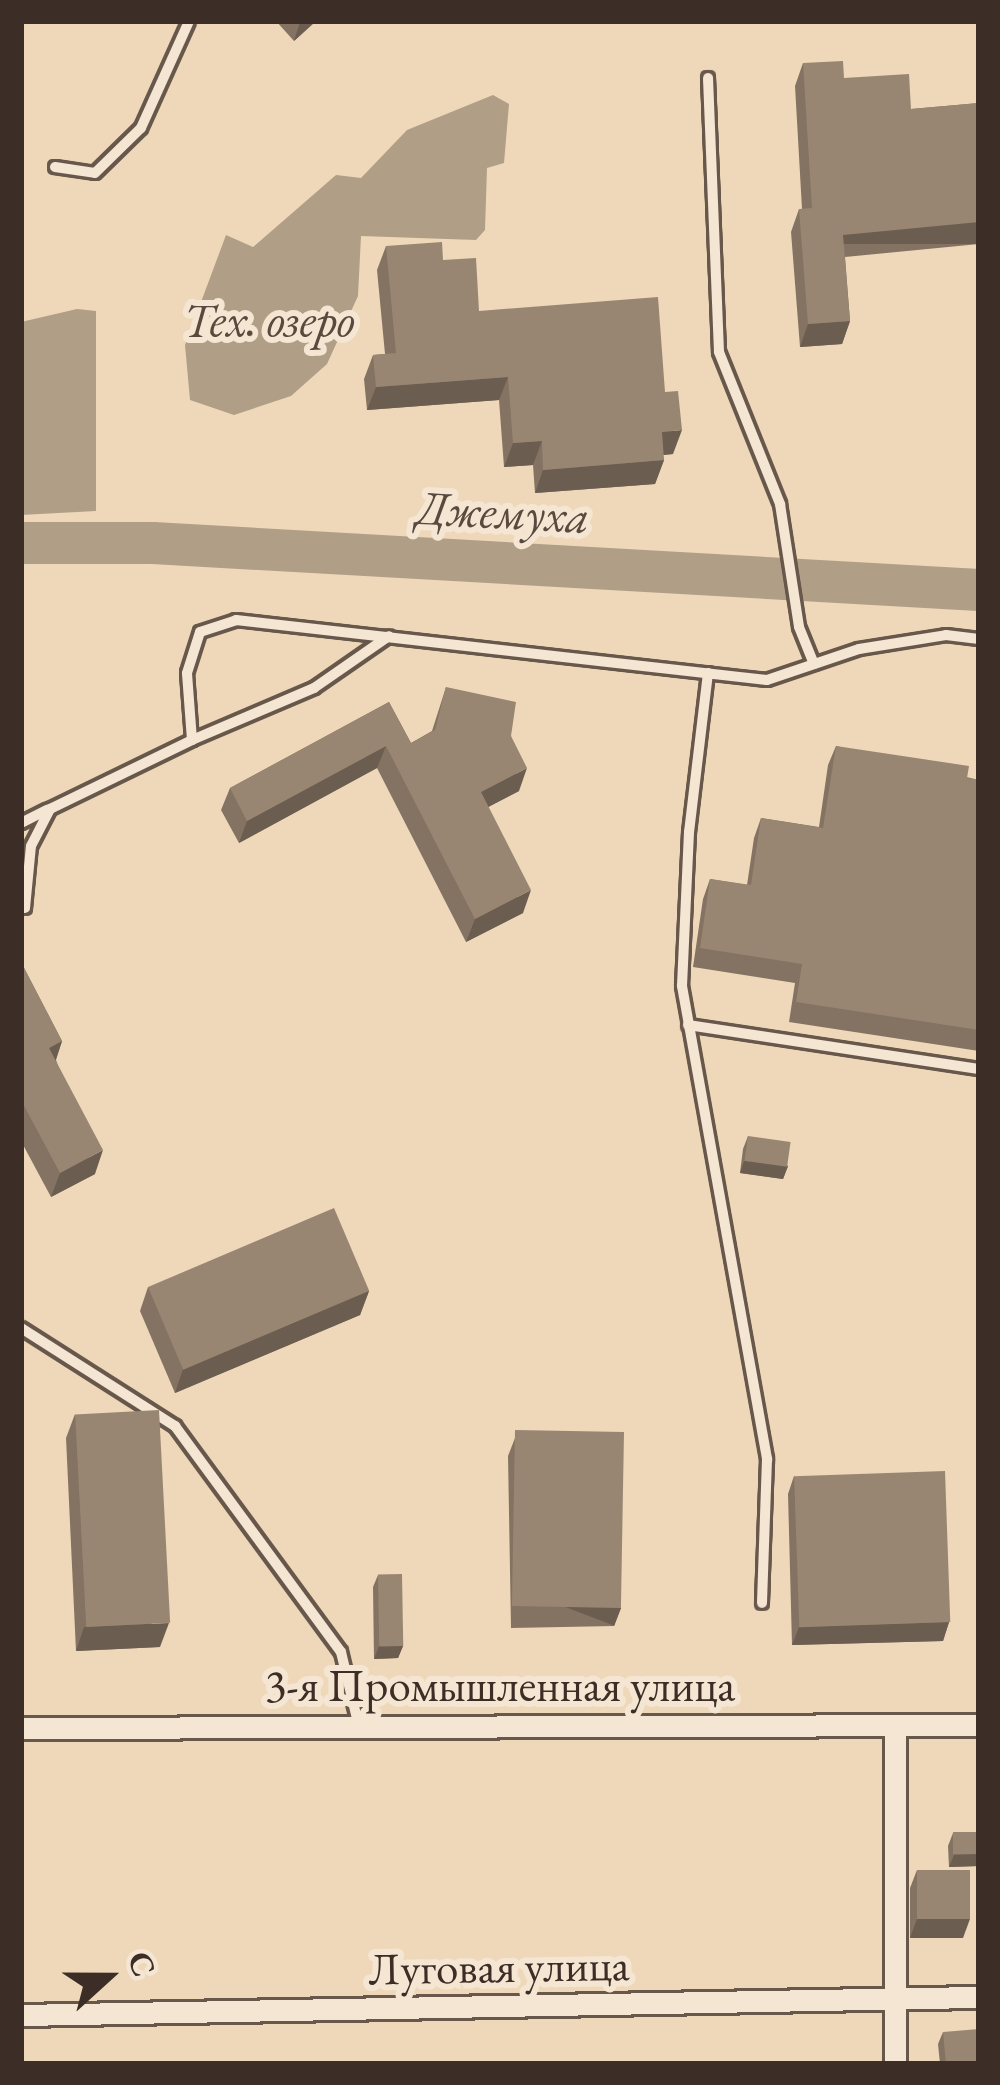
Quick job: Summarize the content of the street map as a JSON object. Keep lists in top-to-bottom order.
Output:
{
  "streets": {
    "street": ["3-я Промышленная улица", "Луговая улица"]
  },
  "water": ["Тех. озеро", "Джемуха"],
  "north": "right"
}
